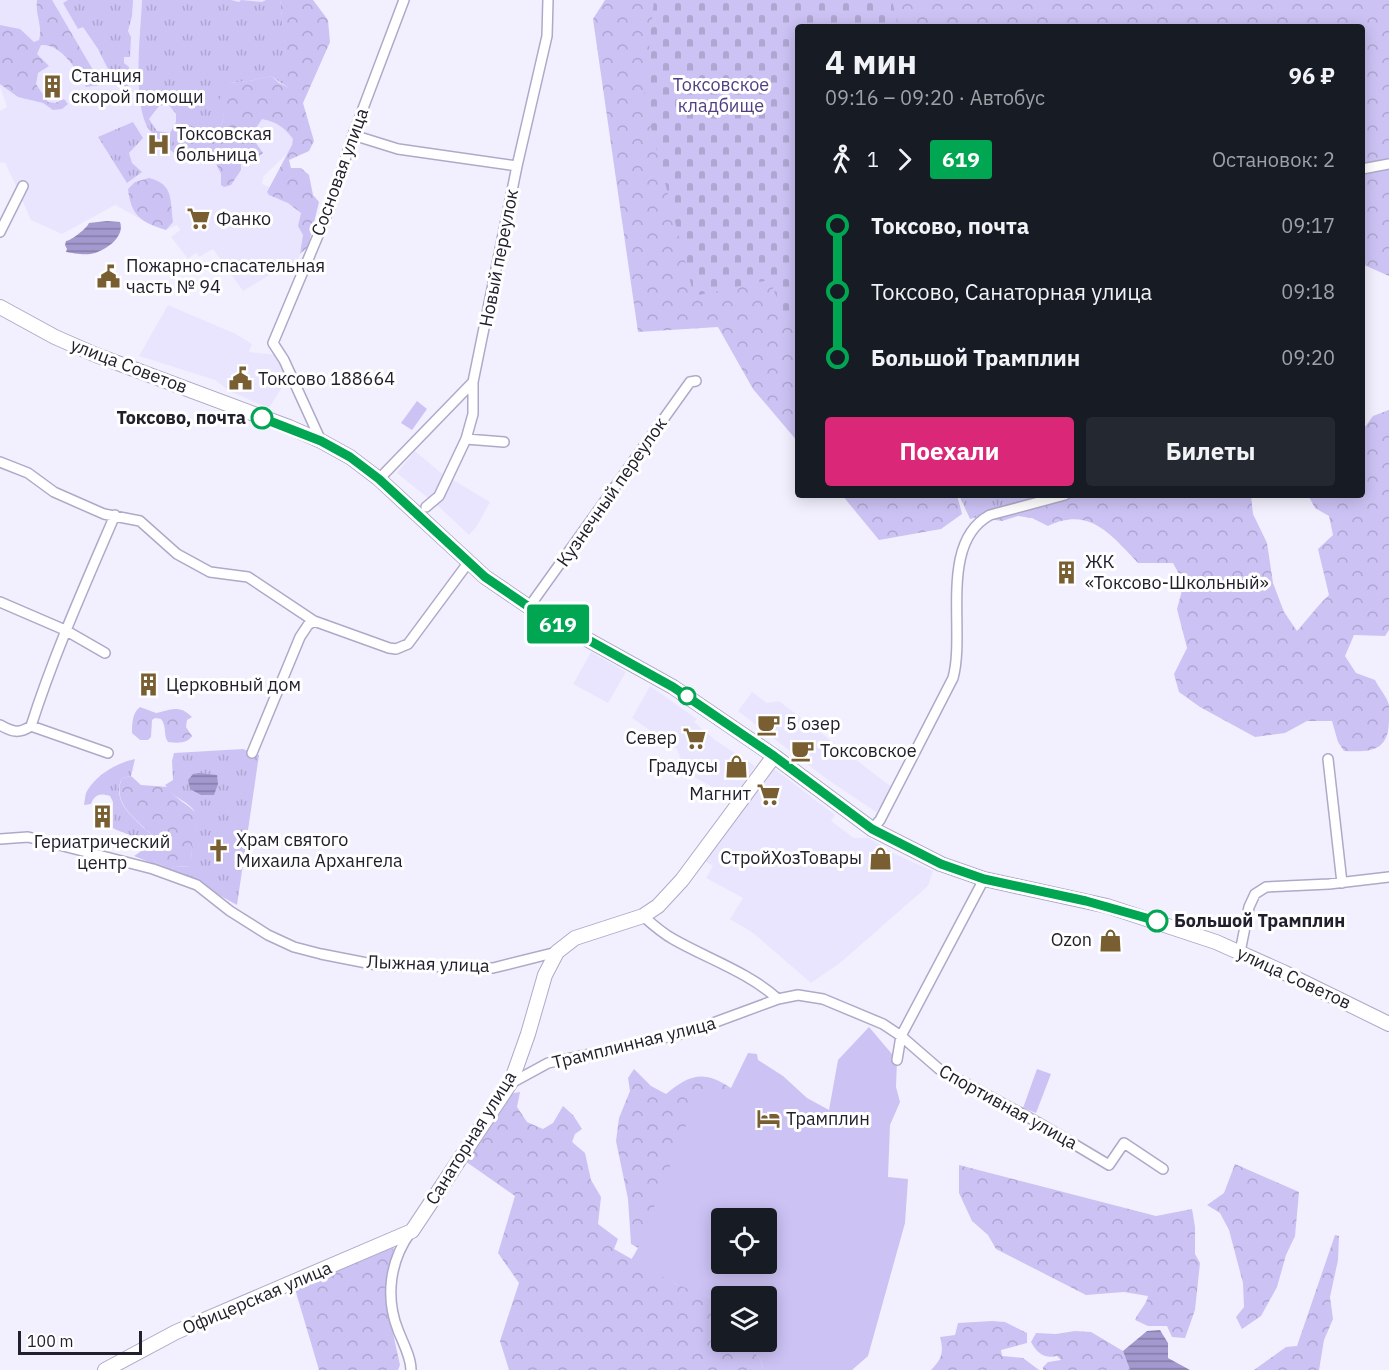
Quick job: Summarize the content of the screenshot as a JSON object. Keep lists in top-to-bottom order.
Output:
{
  "streets": {
    "main road": ["улица Советов", "Санаторная улица", "Офицерская улица"],
    "street": [
      "Сосновая улица",
      "Новый переулок",
      "Кузнечный переулок",
      "Лыжная улица",
      "Трамплинная улица",
      "Спортивная улица"
    ]
  },
  "crossings": [
    ["Сосновая улица", "улица Советов"],
    ["улица Советов", "Кузнечный переулок"],
    ["Лыжная улица", "Санаторная улица"],
    ["Трамплинная улица", "Спортивная улица"],
    ["Трамплинная улица", "Санаторная улица"],
    ["Санаторная улица", "Офицерская улица"]
  ],
  "parks": ["Токсовское кладбище"],
  "places": {
    "building": [
      "Станция скорой помощи",
      "ЖК «Токсово-Школьный»",
      "Церковный дом",
      "Гериатрический центр"
    ],
    "hospital": ["Токсовская больница"],
    "supermarket": ["Фанко", "Север", "Магнит"],
    "public building": ["Пожарно-спасательная часть № 94", "Токсово 188664"],
    "other": ["Токсово, почта", "Большой Трамплин"],
    "cafe": ["5 озер", "Токсовское"],
    "shop": ["Градусы", "СтройХозТовары", "Ozon"],
    "church": ["Храм святого Михаила Архангела"],
    "hotel": ["Трамплин"]
  },
  "lines": ["bus line 619"],
  "scale_bar": "100 m",
  "page": {
    "on_map": "619",
    "heading": ["4 мин", "09:16 – 09:20 · Автобус", "96 ₽"],
    "legs": ["1", "619", "Остановок: 2"],
    "list": [
      {
        "name": "Токсово, почта",
        "value": "09:17"
      },
      {
        "name": "Токсово, Санаторная улица",
        "value": "09:18"
      },
      {
        "name": "Большой Трамплин",
        "value": "09:20"
      }
    ],
    "buttons": ["Поехали", "Билеты"],
    "scale": "100 m"
  }
}
